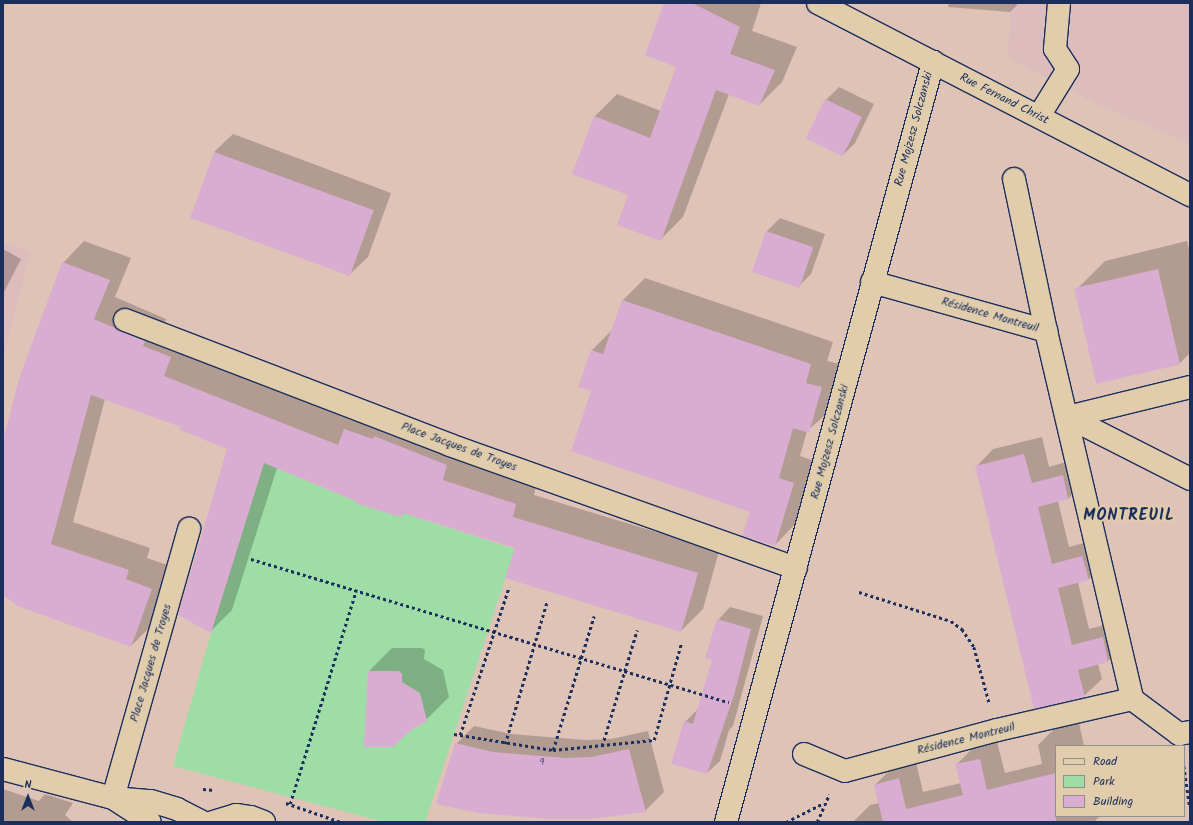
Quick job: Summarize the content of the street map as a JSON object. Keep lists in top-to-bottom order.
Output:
{
  "streets": {
    "street": [
      "Rue Fernand Christ",
      "Rue Mojzesz Solczanski",
      "Résidence Montreuil",
      "Place Jacques de Troyes"
    ]
  },
  "crossings": [
    ["Rue Fernand Christ", "Rue Mojzesz Solczanski"],
    ["Rue Mojzesz Solczanski", "Résidence Montreuil"],
    ["Rue Mojzesz Solczanski", "Place Jacques de Troyes"]
  ],
  "districts": ["MONTREUIL"],
  "house_numbers": ["9"],
  "legend": ["Road", "Park", "Building"],
  "north": "top"
}
